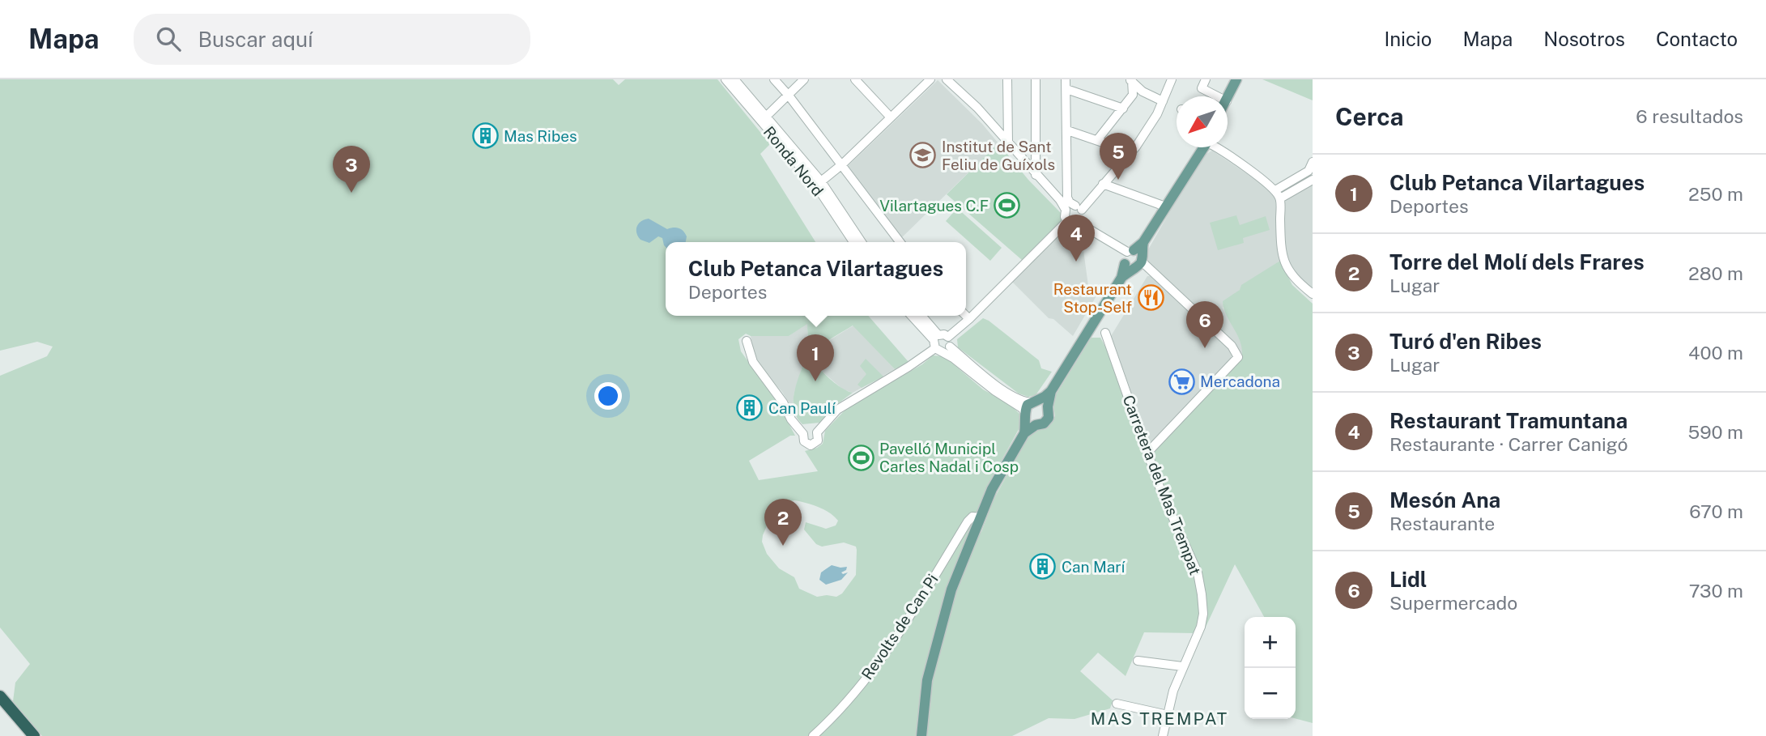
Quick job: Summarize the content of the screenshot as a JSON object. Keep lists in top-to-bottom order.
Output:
{
  "streets": {
    "street": ["Ronda Nord", "Carretera del Mas Trempat", "Revolts de Can Pi"]
  },
  "districts": ["MAS TREMPAT"],
  "places": {
    "building": ["Mas Ribes", "Can Paulí", "Can Marí"],
    "school or university": ["Institut de Sant Feliu de Guíxols"],
    "sports": ["Vilartagues C.F", "Pavelló Municipl Carles Nadal i Cosp"],
    "restaurant": ["Restaurant Stop-Self"],
    "supermarket": ["Mercadona"]
  },
  "north": "bottom left",
  "page": {
    "header": "Mapa",
    "search": "Buscar aquí",
    "nav": [
      "Inicio",
      "Mapa",
      "Nosotros",
      "Contacto"
    ],
    "heading": ["Cerca", "6 resultados"],
    "pins": [
      "5",
      "3",
      "4",
      "6",
      "1",
      "2"
    ],
    "list": [
      {
        "mark": "1",
        "name": "Club Petanca Vilartagues",
        "note": "Deportes",
        "value": "250 m"
      },
      {
        "mark": "2",
        "name": "Torre del Molí dels Frares",
        "note": "Lugar",
        "value": "280 m"
      },
      {
        "mark": "3",
        "name": "Turó d'en Ribes",
        "note": "Lugar",
        "value": "400 m"
      },
      {
        "mark": "4",
        "name": "Restaurant Tramuntana",
        "note": "Restaurante · Carrer Canigó",
        "value": "590 m"
      },
      {
        "mark": "5",
        "name": "Mesón Ana",
        "note": "Restaurante",
        "value": "670 m"
      },
      {
        "mark": "6",
        "name": "Lidl",
        "note": "Supermercado",
        "value": "730 m"
      }
    ],
    "popup": ["Club Petanca Vilartagues", "Deportes"],
    "map_buttons": ["+", "−"]
  }
}
